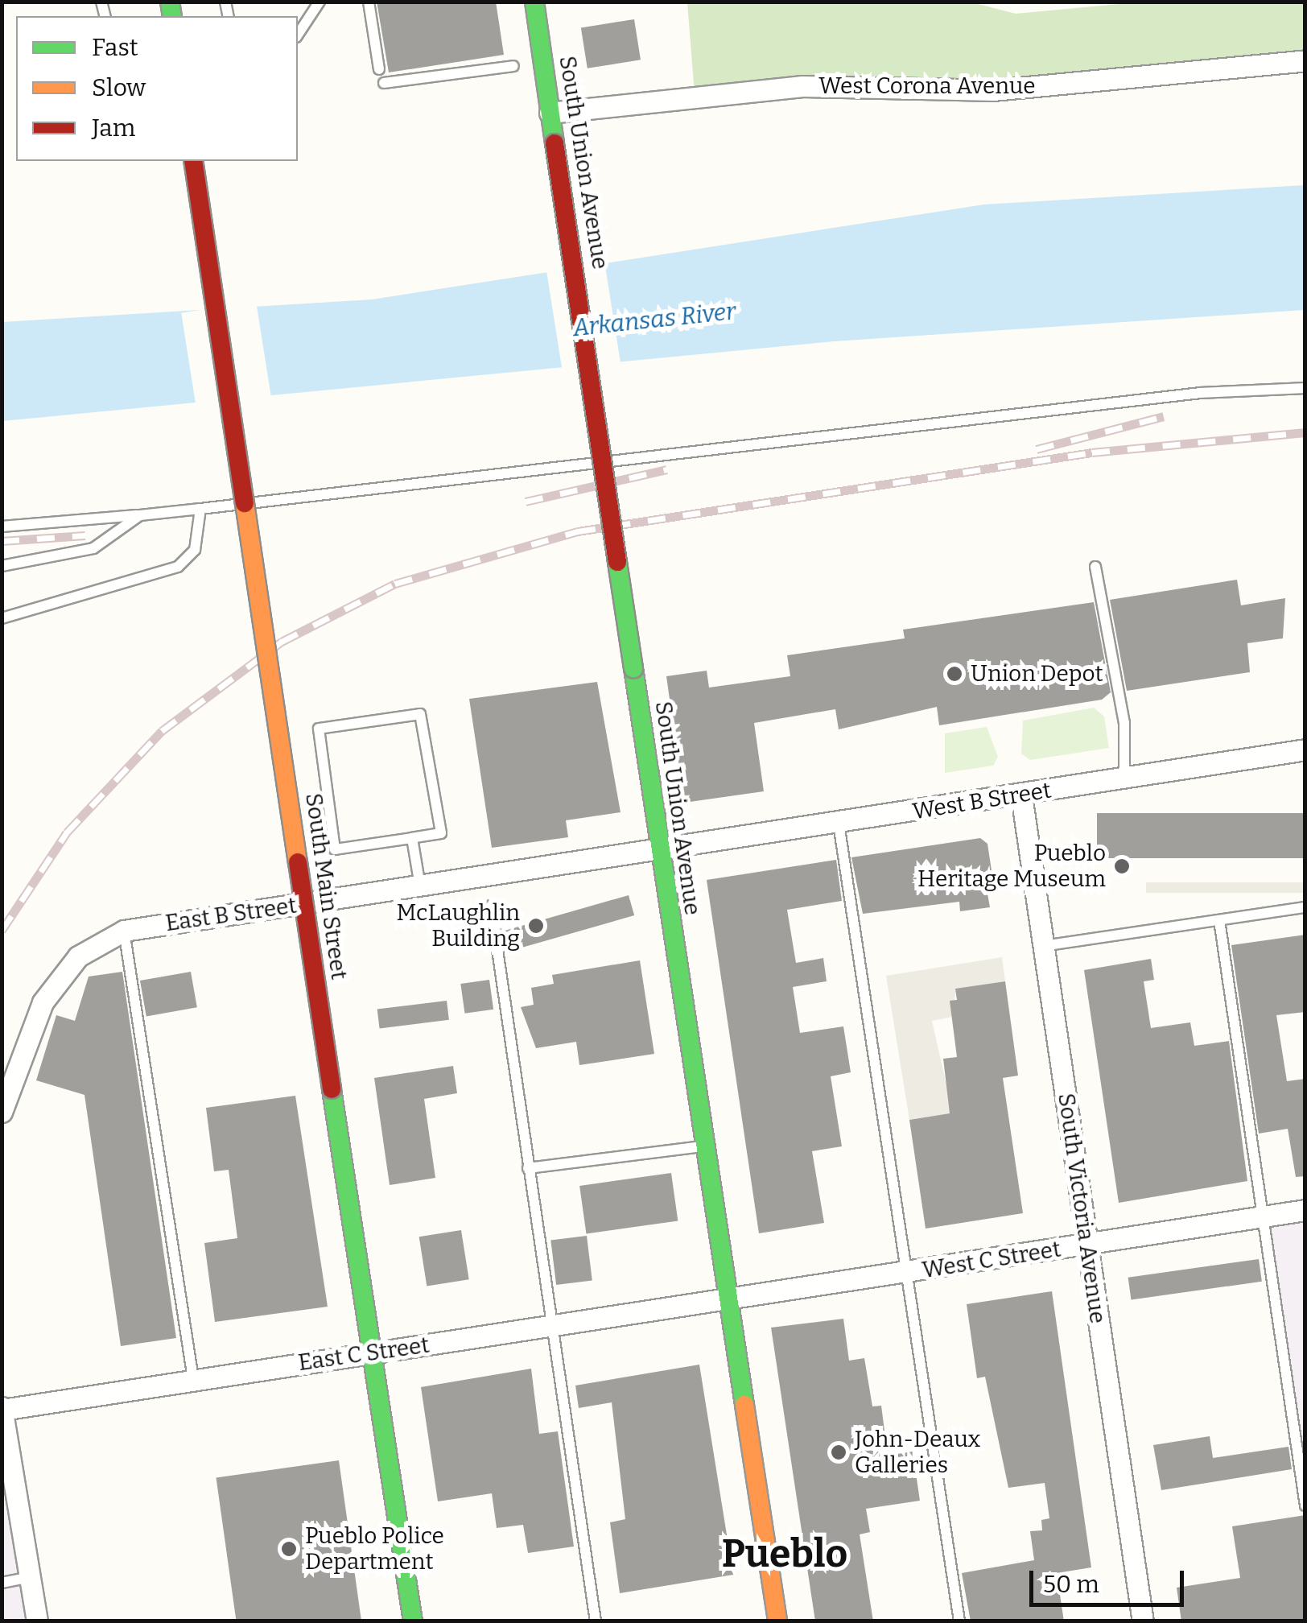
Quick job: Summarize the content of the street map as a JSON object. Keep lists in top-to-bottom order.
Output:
{
  "streets": {
    "street": [
      "West Corona Avenue",
      "South Union Avenue",
      "West B Street",
      "South Main Street",
      "East B Street",
      "South Victoria Avenue",
      "West C Street",
      "East C Street"
    ]
  },
  "crossings": [
    ["West Corona Avenue", "South Union Avenue"],
    ["South Union Avenue", "West B Street"],
    ["South Union Avenue", "East B Street"],
    ["South Union Avenue", "West C Street"],
    ["South Union Avenue", "East C Street"],
    ["West B Street", "East B Street"],
    ["West B Street", "South Victoria Avenue"],
    ["South Main Street", "East C Street"],
    ["South Victoria Avenue", "West C Street"],
    ["West C Street", "East C Street"]
  ],
  "districts": ["Pueblo"],
  "water": ["Arkansas River"],
  "places": [
    "Union Depot",
    "Pueblo Heritage Museum",
    "McLaughlin Building",
    "John-Deaux Galleries",
    "Pueblo Police Department"
  ],
  "legend": ["Fast", "Slow", "Jam"],
  "scale_bar": "50 m"
}
